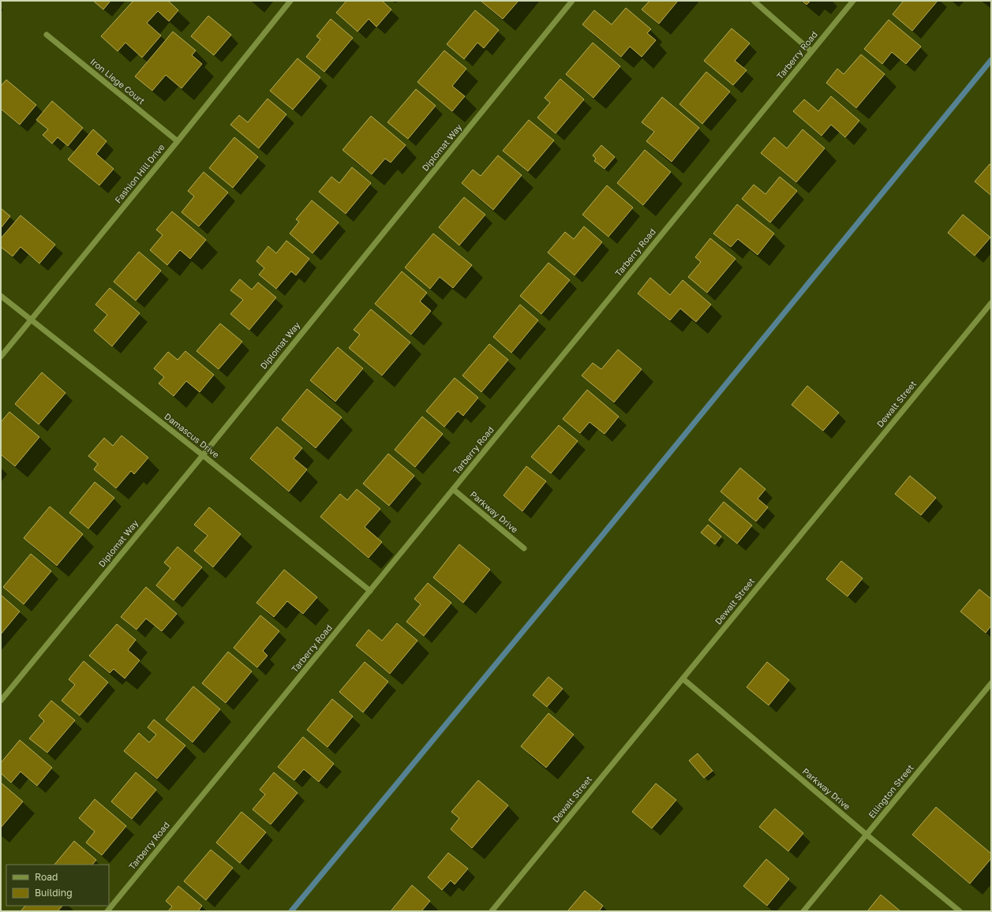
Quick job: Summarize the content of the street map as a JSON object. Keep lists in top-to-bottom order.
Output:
{
  "streets": {
    "street": [
      "Tarberry Road",
      "Iron Liege Court",
      "Diplomat Way",
      "Fashion Hill Drive",
      "Dewalt Street",
      "Damascus Drive",
      "Parkway Drive",
      "Ellington Street"
    ]
  },
  "crossings": [
    ["Tarberry Road", "Damascus Drive"],
    ["Tarberry Road", "Parkway Drive"],
    ["Iron Liege Court", "Fashion Hill Drive"],
    ["Diplomat Way", "Damascus Drive"],
    ["Fashion Hill Drive", "Damascus Drive"],
    ["Dewalt Street", "Parkway Drive"],
    ["Parkway Drive", "Ellington Street"]
  ],
  "legend": ["Road", "Building"]
}
